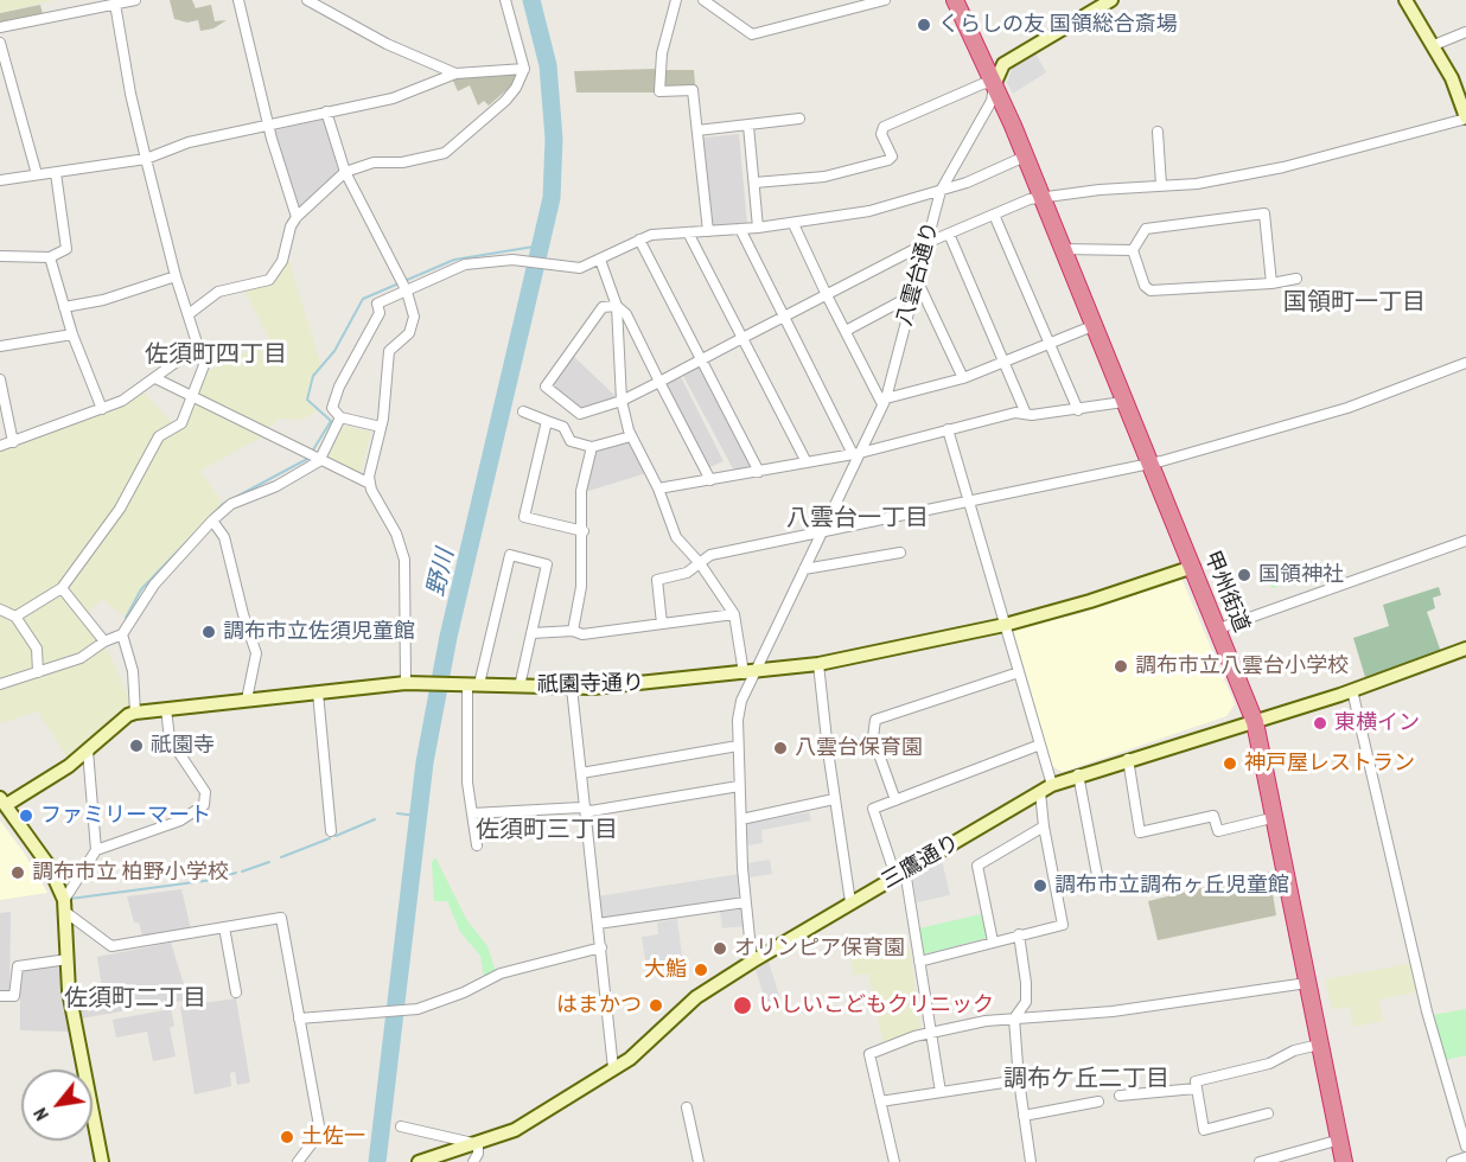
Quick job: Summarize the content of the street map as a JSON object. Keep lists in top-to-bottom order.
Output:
{
  "streets": {
    "highway": ["甲州街道"],
    "street": ["八雲台通り", "祇園寺通り", "三鷹通り"]
  },
  "crossings": [
    ["八雲台通り", "甲州街道"],
    ["八雲台通り", "祇園寺通り"],
    ["八雲台通り", "三鷹通り"],
    ["甲州街道", "祇園寺通り"],
    ["甲州街道", "三鷹通り"]
  ],
  "districts": [
    "国領町一丁目",
    "佐須町四丁目",
    "八雲台一丁目",
    "佐須町三丁目",
    "佐須町二丁目",
    "調布ケ丘二丁目"
  ],
  "water": ["野川"],
  "places": [
    "くらしの友 国領総合斎場",
    "国領神社",
    "調布市立佐須児童館",
    "調布市立八雲台小学校",
    "東横イン",
    "祇園寺",
    "八雲台保育園",
    "神戸屋レストラン",
    "ファミリーマート",
    "調布市立 柏野小学校",
    "調布市立調布ヶ丘児童館",
    "オリンピア保育園",
    "大鮨",
    "はまかつ",
    "いしいこどもクリニック",
    "土佐一"
  ],
  "north": "bottom left"
}
